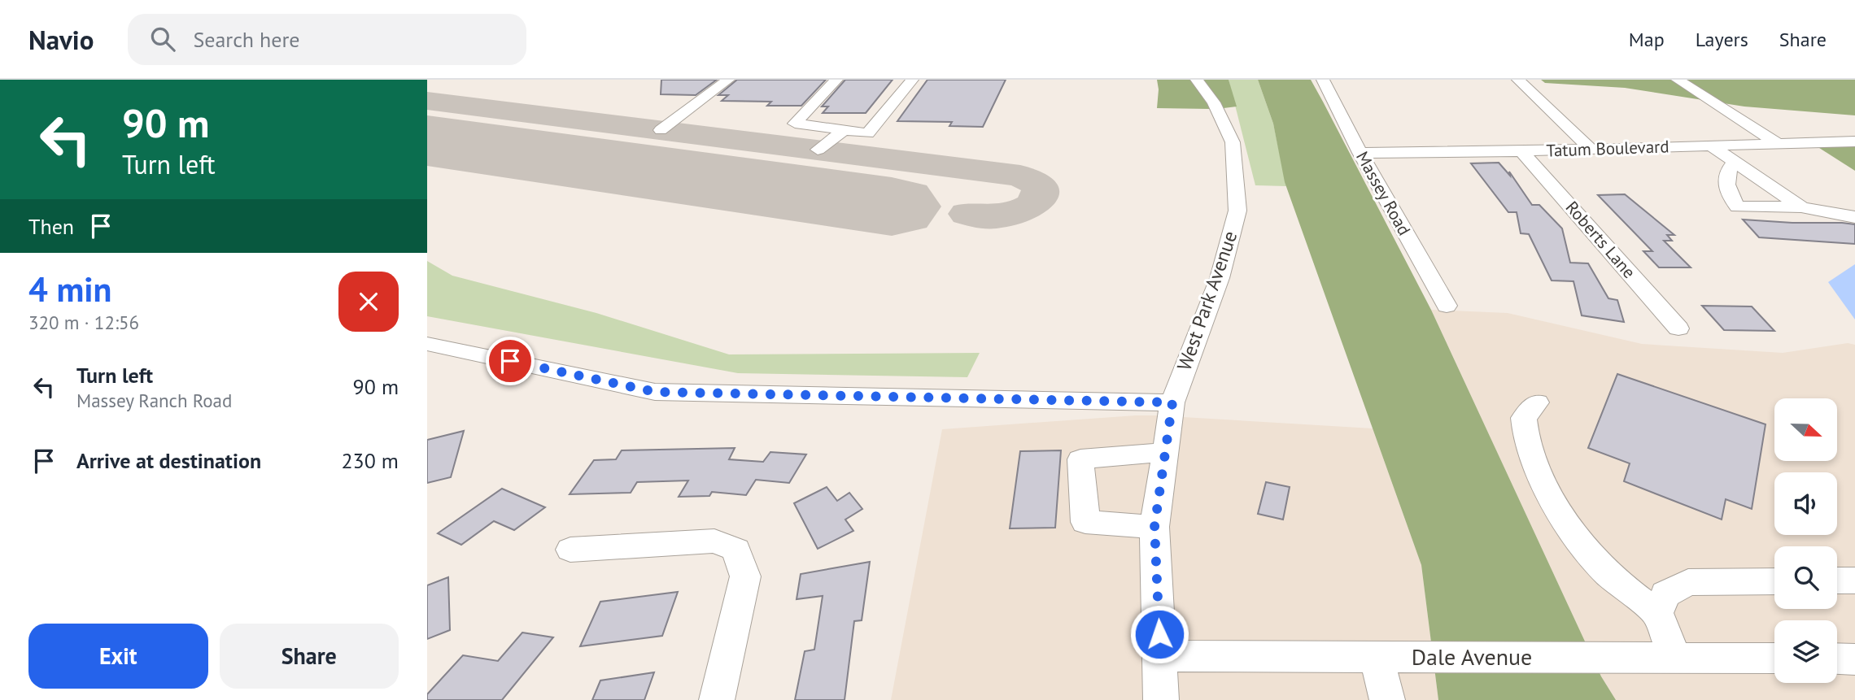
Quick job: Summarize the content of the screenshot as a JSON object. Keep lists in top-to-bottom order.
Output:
{
  "streets": {
    "street": [
      "Tatum Boulevard",
      "Massey Road",
      "Roberts Lane",
      "West Park Avenue",
      "Dale Avenue"
    ]
  },
  "crossings": [
    ["Tatum Boulevard", "Massey Road"],
    ["Tatum Boulevard", "Roberts Lane"],
    ["West Park Avenue", "Dale Avenue"]
  ],
  "north": "right",
  "page": {
    "header": "Navio",
    "search": "Search here",
    "nav": ["Map", "Layers", "Share"],
    "turn": ["90 m", "Turn left"],
    "then": "Then",
    "heading": ["4 min", "320 m · 12:56"],
    "list": [
      {
        "name": "Turn left",
        "note": "Massey Ranch Road",
        "value": "90 m"
      },
      {
        "name": "Arrive at destination",
        "value": "230 m"
      }
    ],
    "buttons": ["Exit", "Share"]
  }
}
